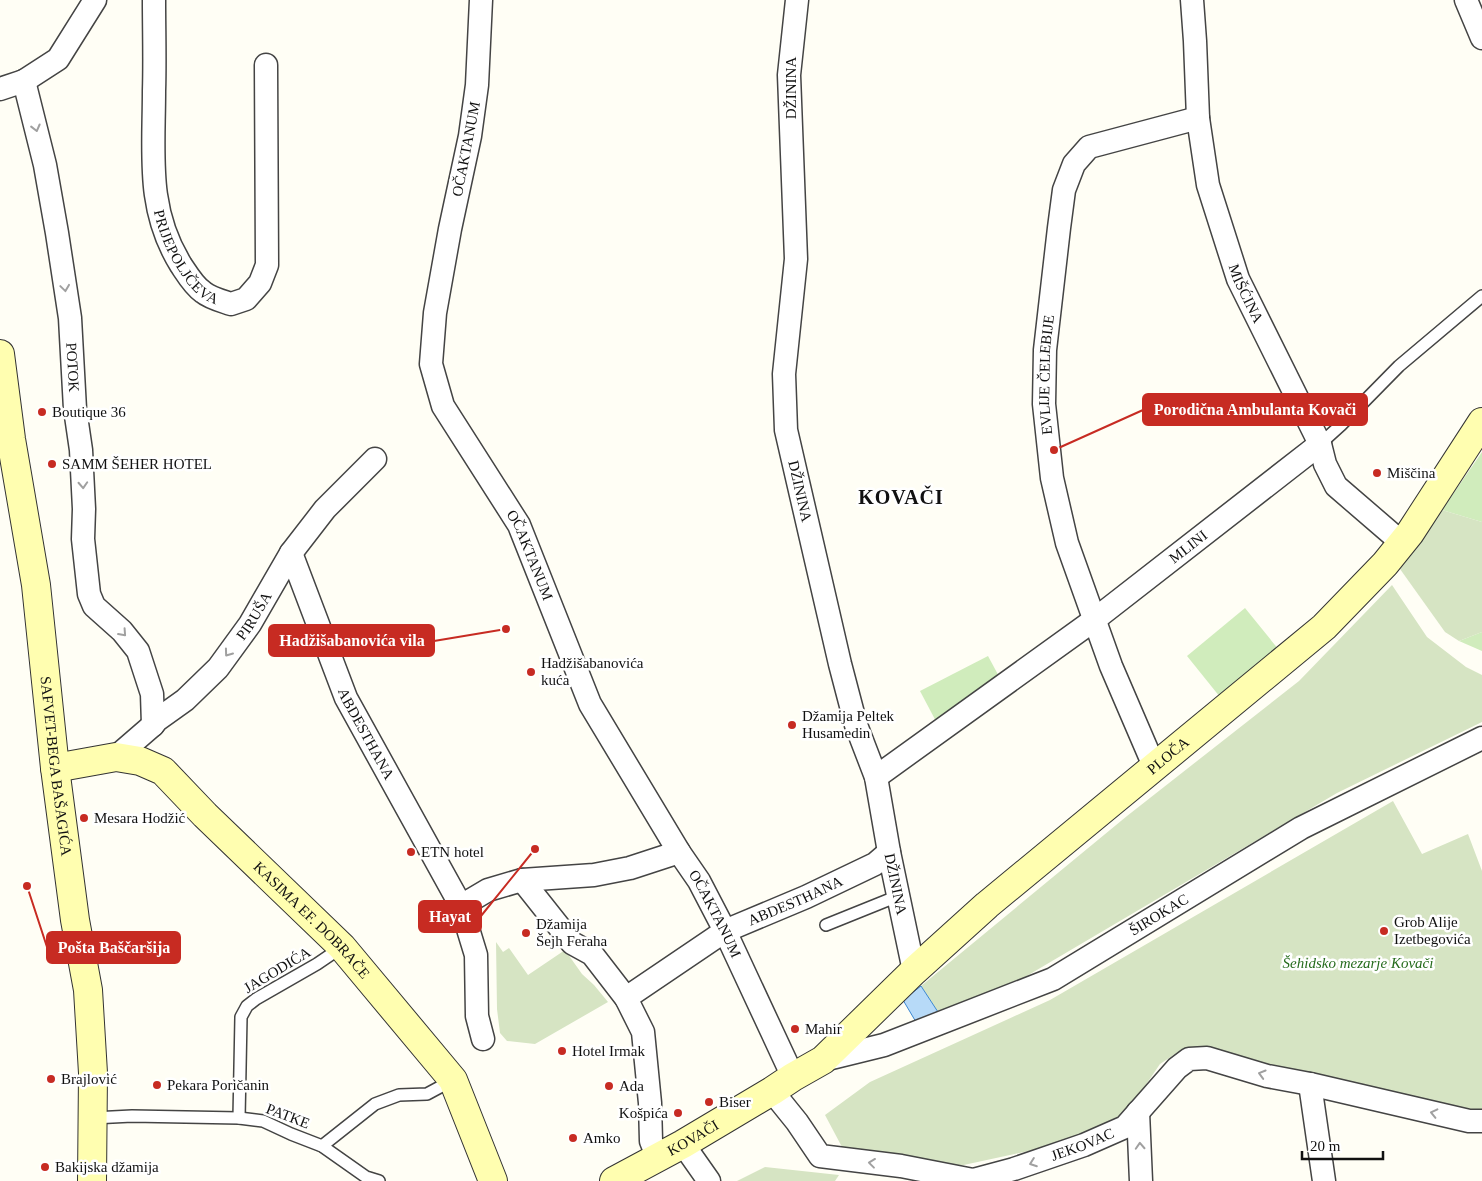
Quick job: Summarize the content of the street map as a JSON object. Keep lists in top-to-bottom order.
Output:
{
  "streets": {
    "street": [
      "DŽININA",
      "OČAKTANUM",
      "PRIJEPOLJČEVA",
      "MIŠĆINA",
      "POTOK",
      "EVLIJE ČELEBIJE",
      "MLINI",
      "PIRUŠA",
      "ABDESTHANA",
      "PLOČA",
      "SAFVET-BEGA BAŠAGIĆA",
      "ŠIROKAC",
      "KASIMA EF. DOBRAČE",
      "KOVAČI",
      "JEKOVAC"
    ],
    "lane": ["JAGODIĆA", "PATKE"]
  },
  "crossings": [
    ["DŽININA", "MLINI"],
    ["DŽININA", "ABDESTHANA"],
    ["DŽININA", "PLOČA"],
    ["OČAKTANUM", "ABDESTHANA"],
    ["OČAKTANUM", "KOVAČI"],
    ["OČAKTANUM", "JEKOVAC"],
    ["MIŠĆINA", "EVLIJE ČELEBIJE"],
    ["MIŠĆINA", "MLINI"],
    ["MIŠĆINA", "PLOČA"],
    ["POTOK", "PIRUŠA"],
    ["EVLIJE ČELEBIJE", "MLINI"],
    ["EVLIJE ČELEBIJE", "PLOČA"],
    ["PIRUŠA", "ABDESTHANA"],
    ["PIRUŠA", "KASIMA EF. DOBRAČE"],
    ["PLOČA", "ŠIROKAC"],
    ["PLOČA", "KOVAČI"],
    ["SAFVET-BEGA BAŠAGIĆA", "KASIMA EF. DOBRAČE"],
    ["SAFVET-BEGA BAŠAGIĆA", "PATKE"],
    ["ŠIROKAC", "KOVAČI"],
    ["KASIMA EF. DOBRAČE", "JAGODIĆA"],
    ["KASIMA EF. DOBRAČE", "PATKE"],
    ["JAGODIĆA", "PATKE"],
    ["KOVAČI", "JEKOVAC"]
  ],
  "one_way": ["POTOK", "PIRUŠA", "JEKOVAC"],
  "districts": ["KOVAČI"],
  "parks": ["Šehidsko mezarje Kovači"],
  "places": [
    "Boutique 36",
    "Porodična Ambulanta Kovači",
    "SAMM ŠEHER HOTEL",
    "Miščina",
    "Hadžišabanovića vila",
    "Hadžišabanovića kuća",
    "Džamija Peltek Husamedin",
    "Mesara Hodžić",
    "Hayat",
    "ETN hotel",
    "Pošta Baščaršija",
    "Grob Alije Izetbegovića",
    "Džamija Šejh Feraha",
    "Mahir",
    "Hotel Irmak",
    "Brajlović",
    "Pekara Poričanin",
    "Ada",
    "Biser",
    "Košpića",
    "Amko",
    "Bakijska džamija"
  ],
  "scale_bar": "20 m"
}
